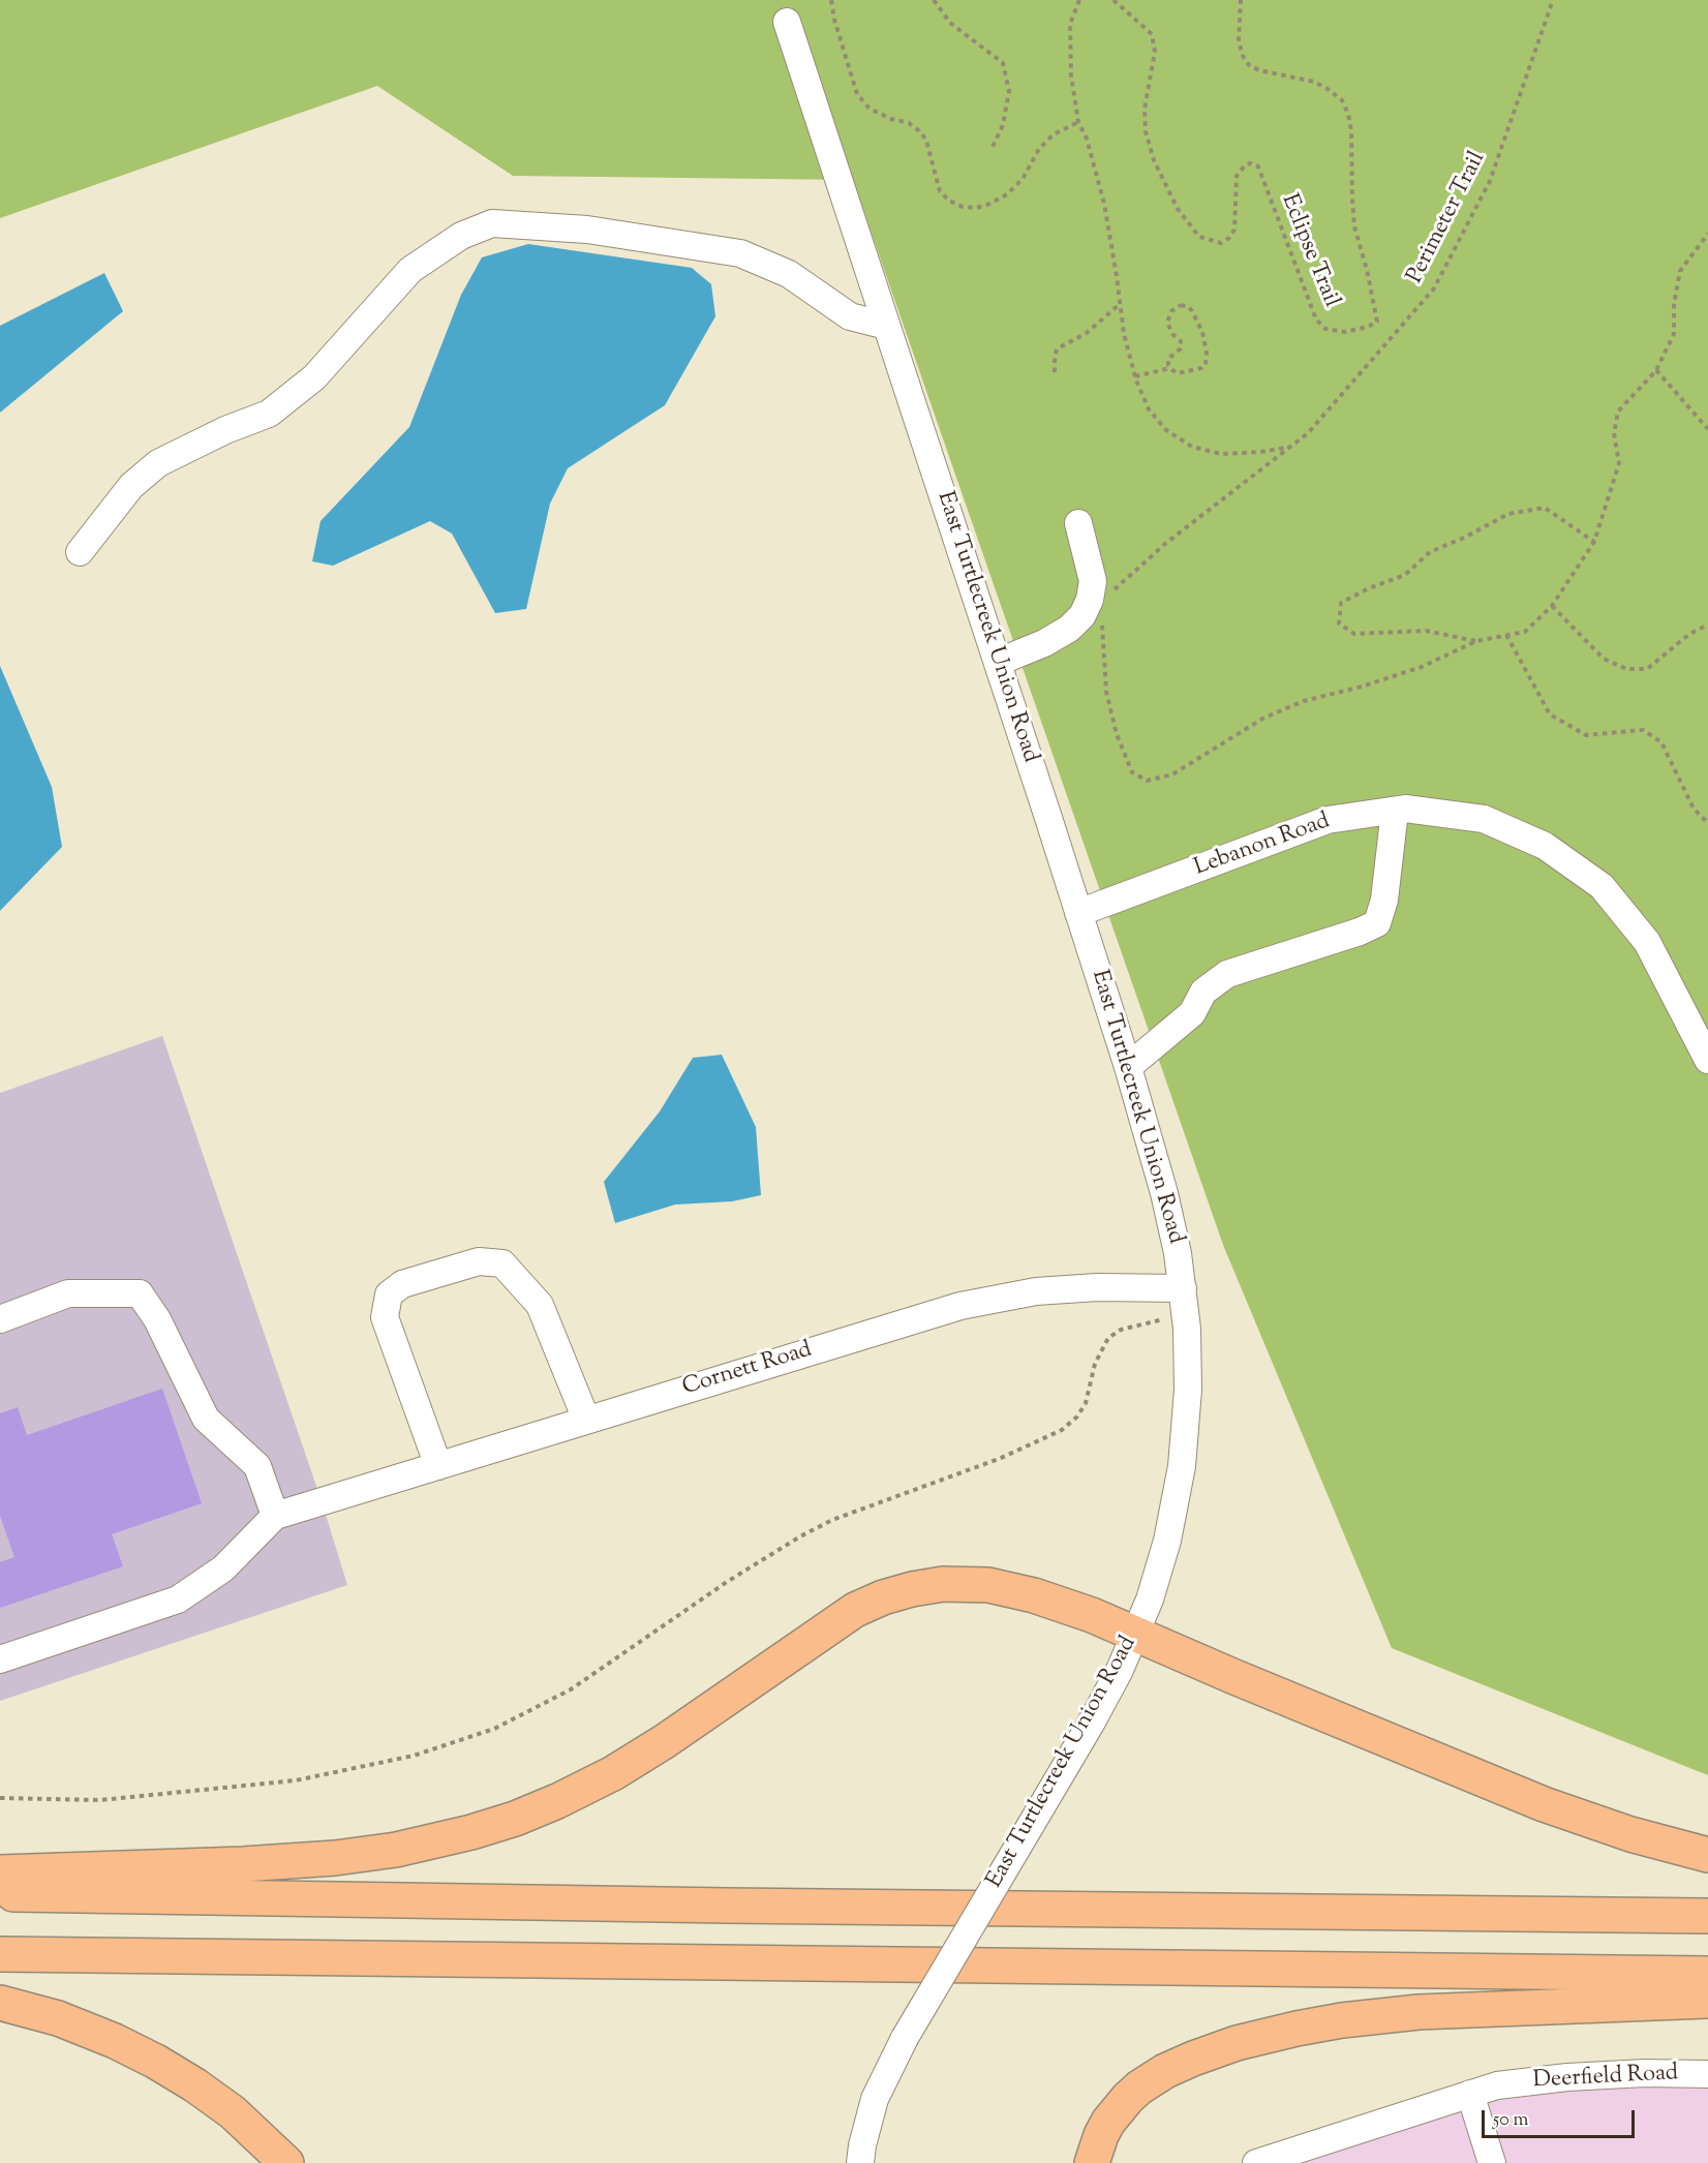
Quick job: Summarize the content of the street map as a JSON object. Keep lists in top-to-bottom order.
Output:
{
  "streets": {
    "street": [
      "East Turtlecreek Union Road",
      "Lebanon Road",
      "Cornett Road",
      "Deerfield Road"
    ],
    "path": ["Perimeter Trail", "Eclipse Trail"]
  },
  "crossings": [
    ["East Turtlecreek Union Road", "Lebanon Road"],
    ["East Turtlecreek Union Road", "Cornett Road"]
  ],
  "scale_bar": "50 m"
}
